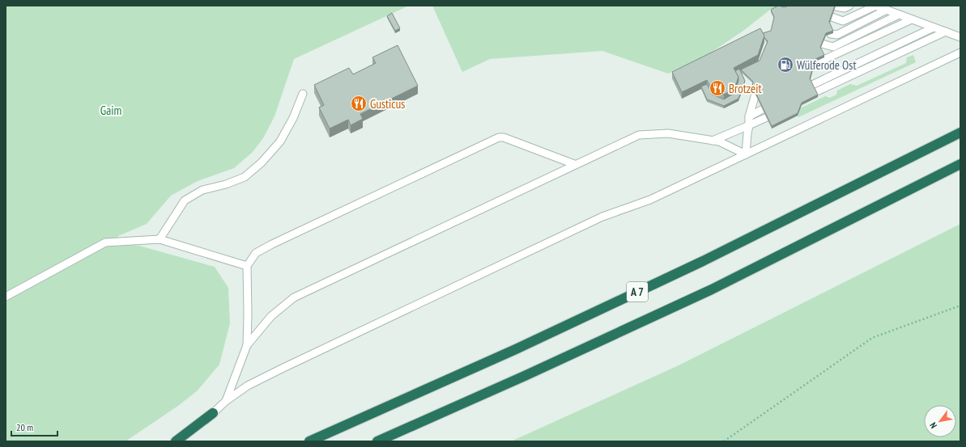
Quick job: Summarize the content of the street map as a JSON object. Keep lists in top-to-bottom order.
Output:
{
  "streets": {
    "highway": ["A 7"]
  },
  "parks": ["Gaim"],
  "places": {
    "fuel station": ["Wülferode Ost"],
    "restaurant": ["Brotzeit", "Gusticus"]
  },
  "scale_bar": "20 m",
  "north": "bottom left"
}
